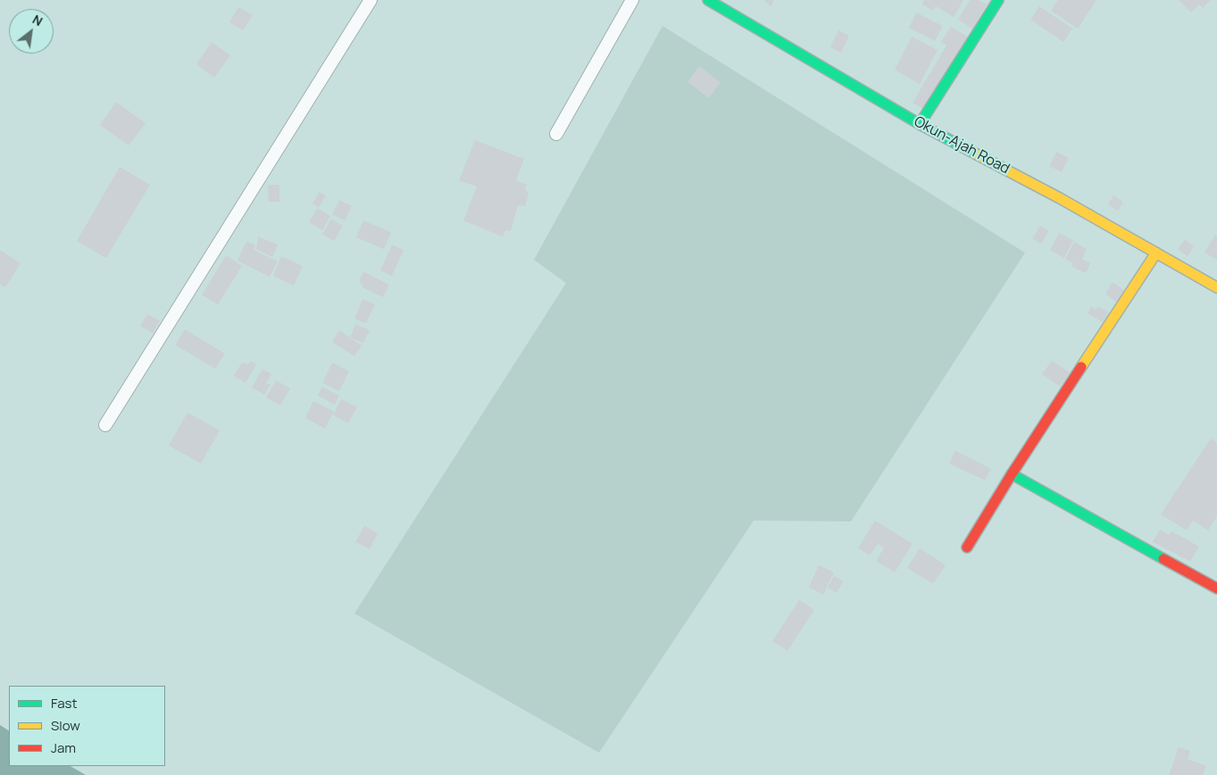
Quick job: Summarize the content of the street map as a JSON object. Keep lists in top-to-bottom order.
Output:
{
  "streets": {
    "street": ["Okun-Ajah Road"]
  },
  "legend": ["Fast", "Slow", "Jam"],
  "north": "top right"
}
